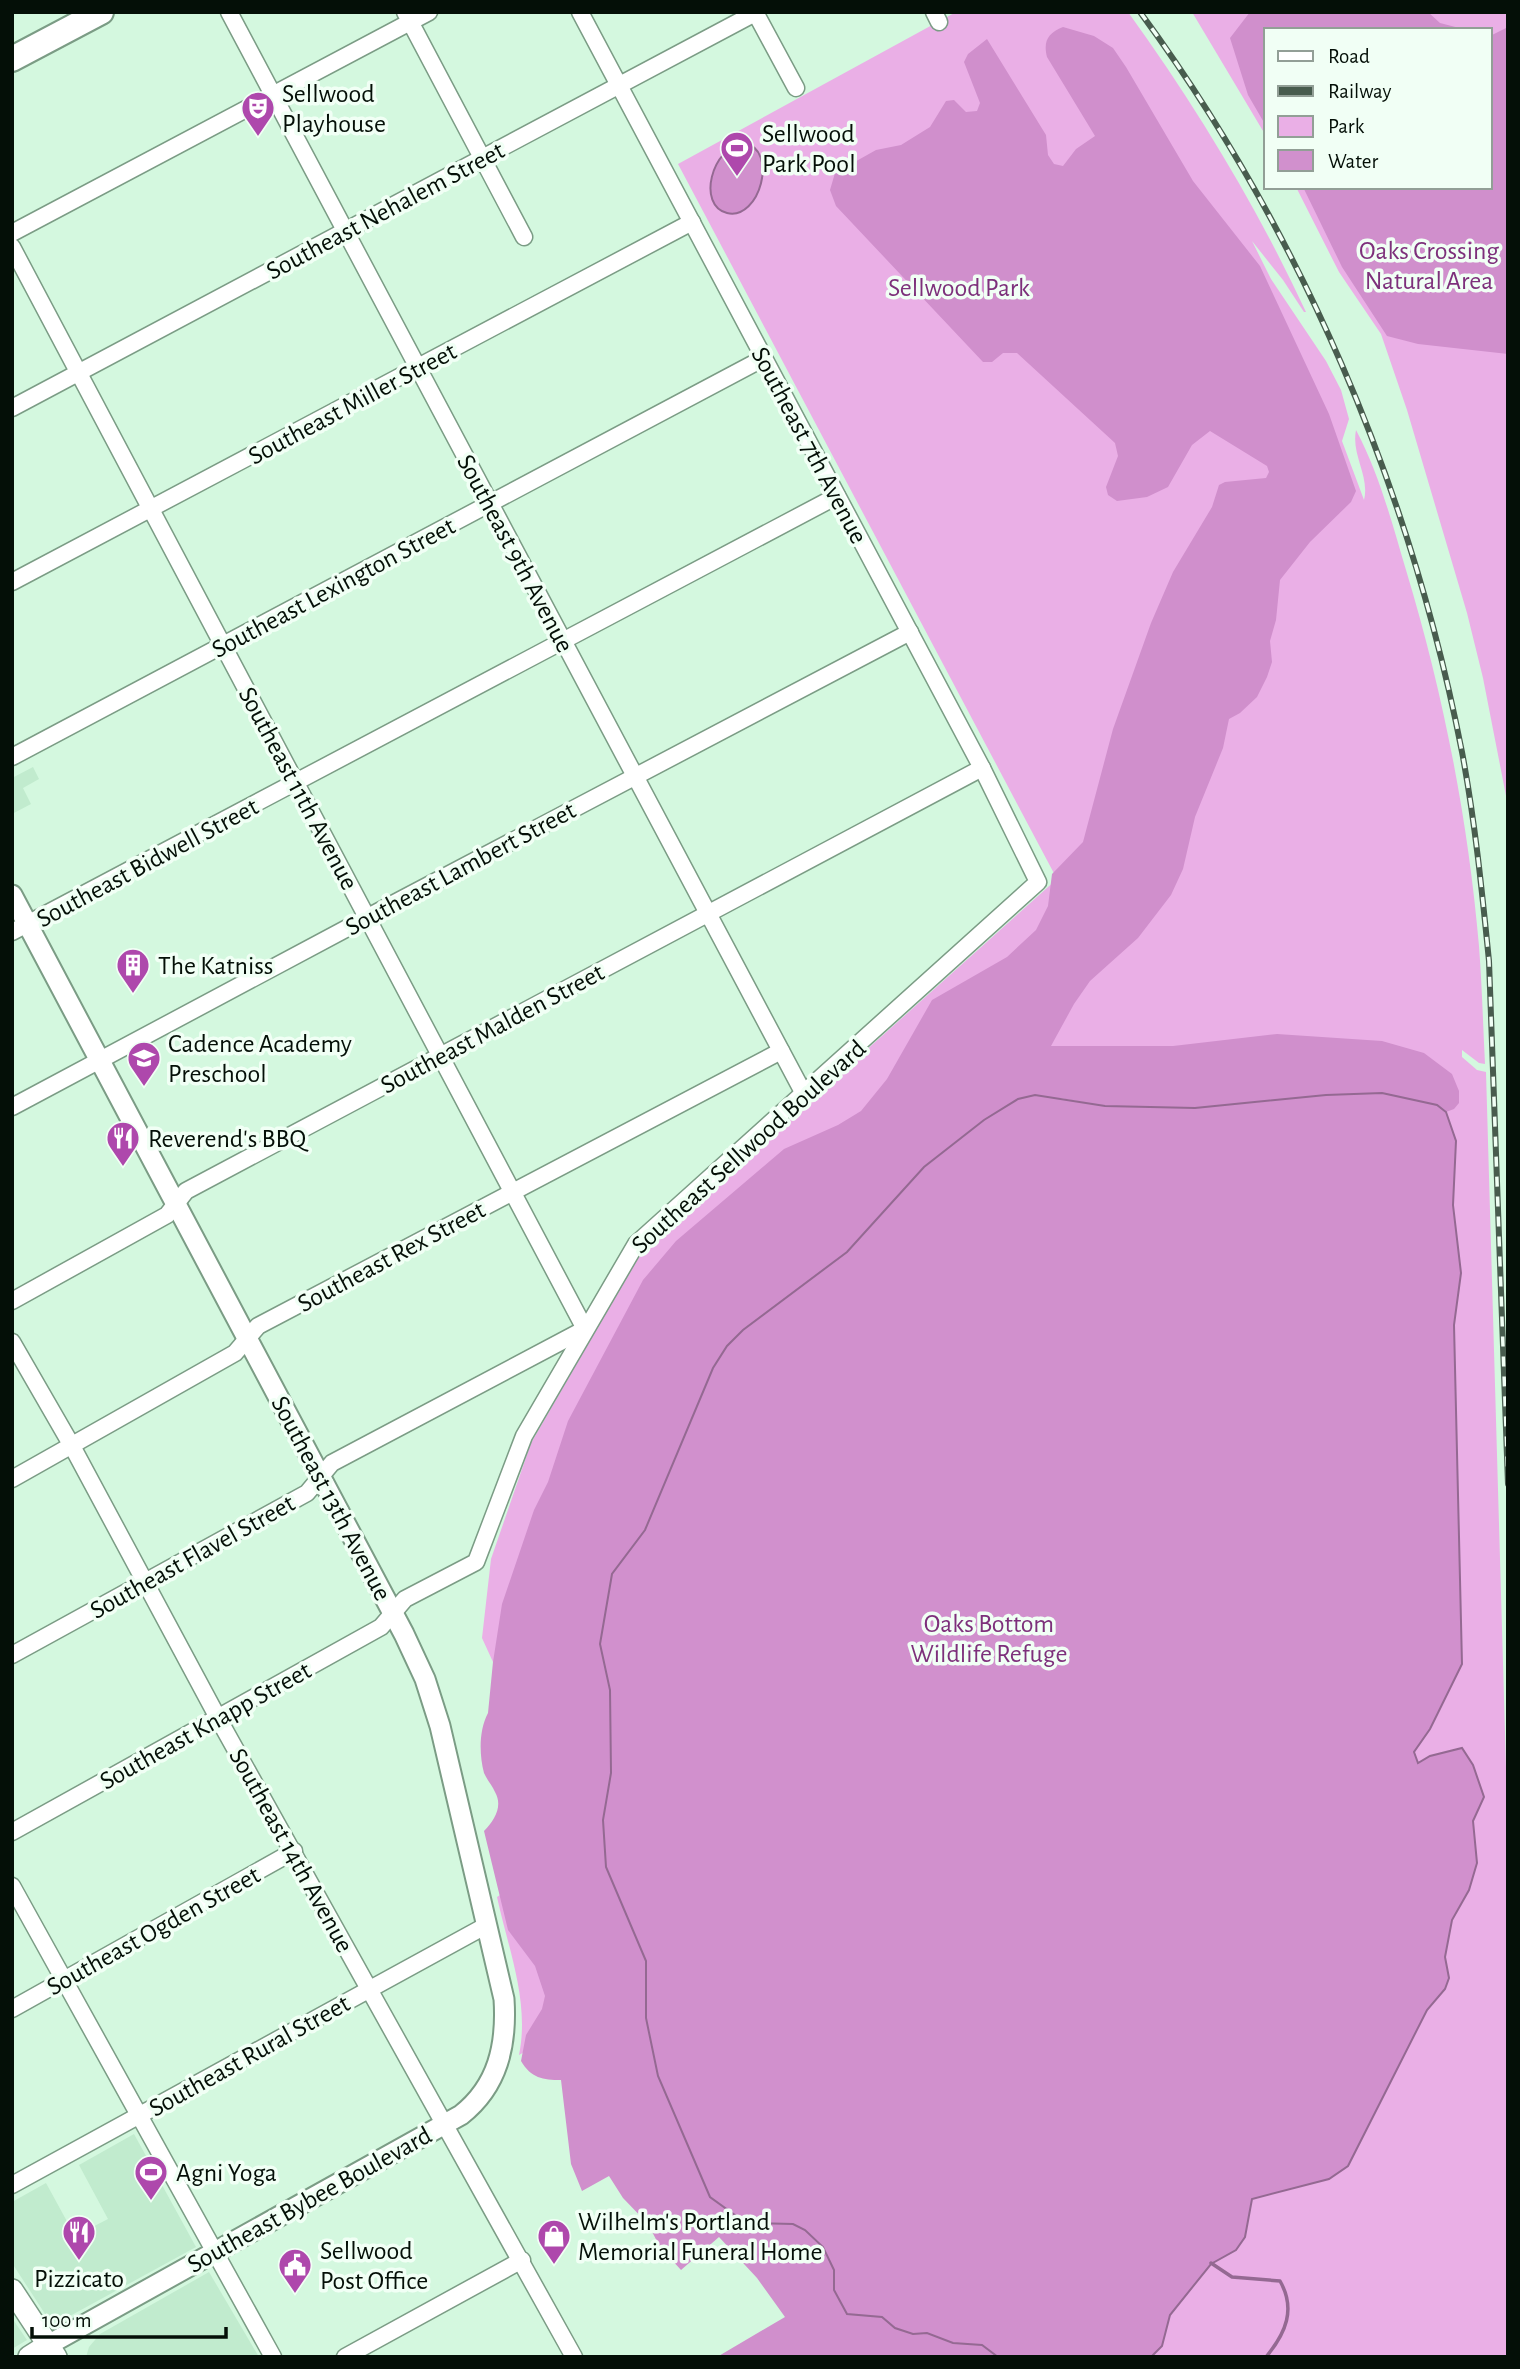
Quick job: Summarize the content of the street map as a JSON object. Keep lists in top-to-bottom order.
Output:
{
  "streets": {
    "main road": ["Southeast Bybee Boulevard"],
    "street": [
      "Southeast Nehalem Street",
      "Southeast Miller Street",
      "Southeast 7th Avenue",
      "Southeast 9th Avenue",
      "Southeast Lexington Street",
      "Southeast 11th Avenue",
      "Southeast Bidwell Street",
      "Southeast Lambert Street",
      "Southeast Malden Street",
      "Southeast Sellwood Boulevard",
      "Southeast Rex Street",
      "Southeast 13th Avenue",
      "Southeast Flavel Street",
      "Southeast Knapp Street",
      "Southeast 14th Avenue",
      "Southeast Ogden Street",
      "Southeast Rural Street"
    ]
  },
  "crossings": [
    ["Southeast Nehalem Street", "Southeast 7th Avenue"],
    ["Southeast Nehalem Street", "Southeast 9th Avenue"],
    ["Southeast Nehalem Street", "Southeast 11th Avenue"],
    ["Southeast Miller Street", "Southeast 7th Avenue"],
    ["Southeast Miller Street", "Southeast 9th Avenue"],
    ["Southeast Miller Street", "Southeast 11th Avenue"],
    ["Southeast 7th Avenue", "Southeast Lexington Street"],
    ["Southeast 7th Avenue", "Southeast Bidwell Street"],
    ["Southeast 7th Avenue", "Southeast Lambert Street"],
    ["Southeast 7th Avenue", "Southeast Malden Street"],
    ["Southeast 7th Avenue", "Southeast Sellwood Boulevard"],
    ["Southeast 9th Avenue", "Southeast Lexington Street"],
    ["Southeast 9th Avenue", "Southeast Bidwell Street"],
    ["Southeast 9th Avenue", "Southeast Lambert Street"],
    ["Southeast 9th Avenue", "Southeast Malden Street"],
    ["Southeast 9th Avenue", "Southeast Sellwood Boulevard"],
    ["Southeast 9th Avenue", "Southeast Rex Street"],
    ["Southeast Lexington Street", "Southeast 11th Avenue"],
    ["Southeast 11th Avenue", "Southeast Bidwell Street"],
    ["Southeast 11th Avenue", "Southeast Lambert Street"],
    ["Southeast 11th Avenue", "Southeast Malden Street"],
    ["Southeast 11th Avenue", "Southeast Sellwood Boulevard"],
    ["Southeast 11th Avenue", "Southeast Rex Street"],
    ["Southeast 11th Avenue", "Southeast Flavel Street"],
    ["Southeast Bidwell Street", "Southeast 13th Avenue"],
    ["Southeast Lambert Street", "Southeast 13th Avenue"],
    ["Southeast Malden Street", "Southeast 13th Avenue"],
    ["Southeast Sellwood Boulevard", "Southeast 13th Avenue"],
    ["Southeast Sellwood Boulevard", "Southeast Flavel Street"],
    ["Southeast Sellwood Boulevard", "Southeast Knapp Street"],
    ["Southeast Rex Street", "Southeast 13th Avenue"],
    ["Southeast Rex Street", "Southeast 14th Avenue"],
    ["Southeast 13th Avenue", "Southeast Flavel Street"],
    ["Southeast 13th Avenue", "Southeast Knapp Street"],
    ["Southeast 13th Avenue", "Southeast 14th Avenue"],
    ["Southeast 13th Avenue", "Southeast Rural Street"],
    ["Southeast 13th Avenue", "Southeast Bybee Boulevard"],
    ["Southeast Flavel Street", "Southeast 14th Avenue"],
    ["Southeast Knapp Street", "Southeast 14th Avenue"],
    ["Southeast 14th Avenue", "Southeast Ogden Street"],
    ["Southeast 14th Avenue", "Southeast Rural Street"],
    ["Southeast 14th Avenue", "Southeast Bybee Boulevard"]
  ],
  "parks": ["Oaks Crossing Natural Area", "Sellwood Park", "Oaks Bottom Wildlife Refuge"],
  "places": {
    "theatre": ["Sellwood Playhouse"],
    "sports": ["Sellwood Park Pool", "Agni Yoga"],
    "building": ["The Katniss"],
    "school or university": ["Cadence Academy Preschool"],
    "restaurant": ["Reverend's BBQ", "Pizzicato"],
    "shop": ["Wilhelm's Portland Memorial Funeral Home"],
    "public building": ["Sellwood Post Office"]
  },
  "legend": [
    "Road",
    "Railway",
    "Park",
    "Water"
  ],
  "scale_bar": "100 m"
}
